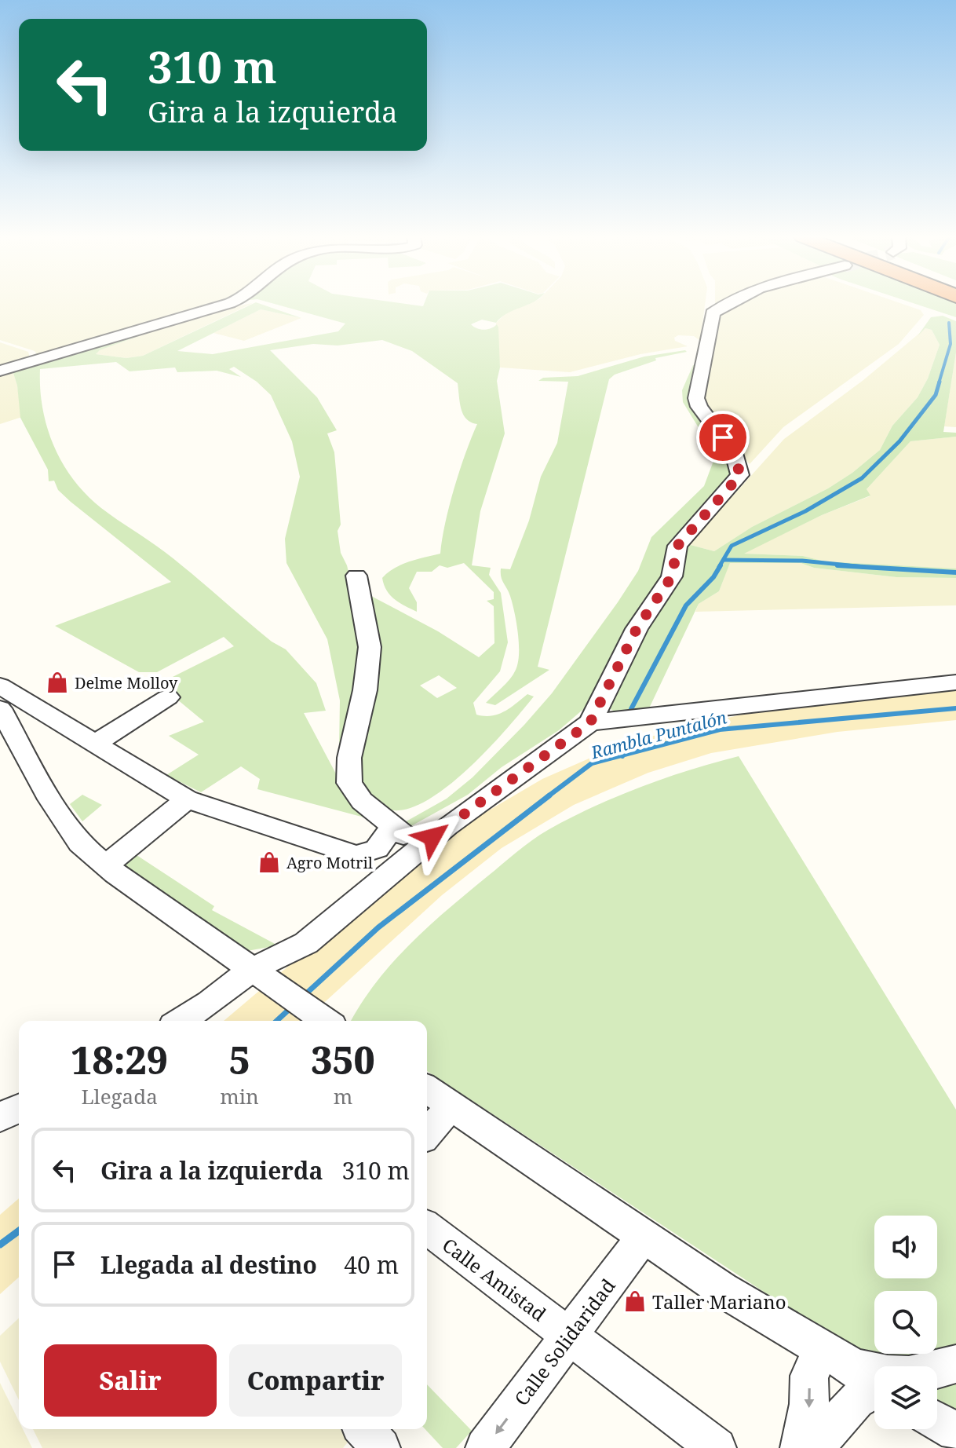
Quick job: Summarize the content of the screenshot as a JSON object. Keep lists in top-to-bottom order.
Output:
{
  "streets": {
    "street": ["Calle Amistad", "Calle Solidaridad"]
  },
  "crossings": [
    ["Calle Amistad", "Calle Solidaridad"]
  ],
  "one_way": ["Calle Solidaridad"],
  "water": ["Rambla Puntalón"],
  "places": {
    "shop": ["Delme Molloy", "Agro Motril", "Taller Mariano"]
  },
  "page": {
    "turn": ["310 m", "Gira a la izquierda"],
    "eta": [
      "18:29",
      "Llegada",
      "5",
      "min",
      "350",
      "m"
    ],
    "list": [
      {
        "name": "Gira a la izquierda",
        "value": "310 m"
      },
      {
        "name": "Llegada al destino",
        "value": "40 m"
      }
    ],
    "buttons": ["Salir", "Compartir"]
  }
}
